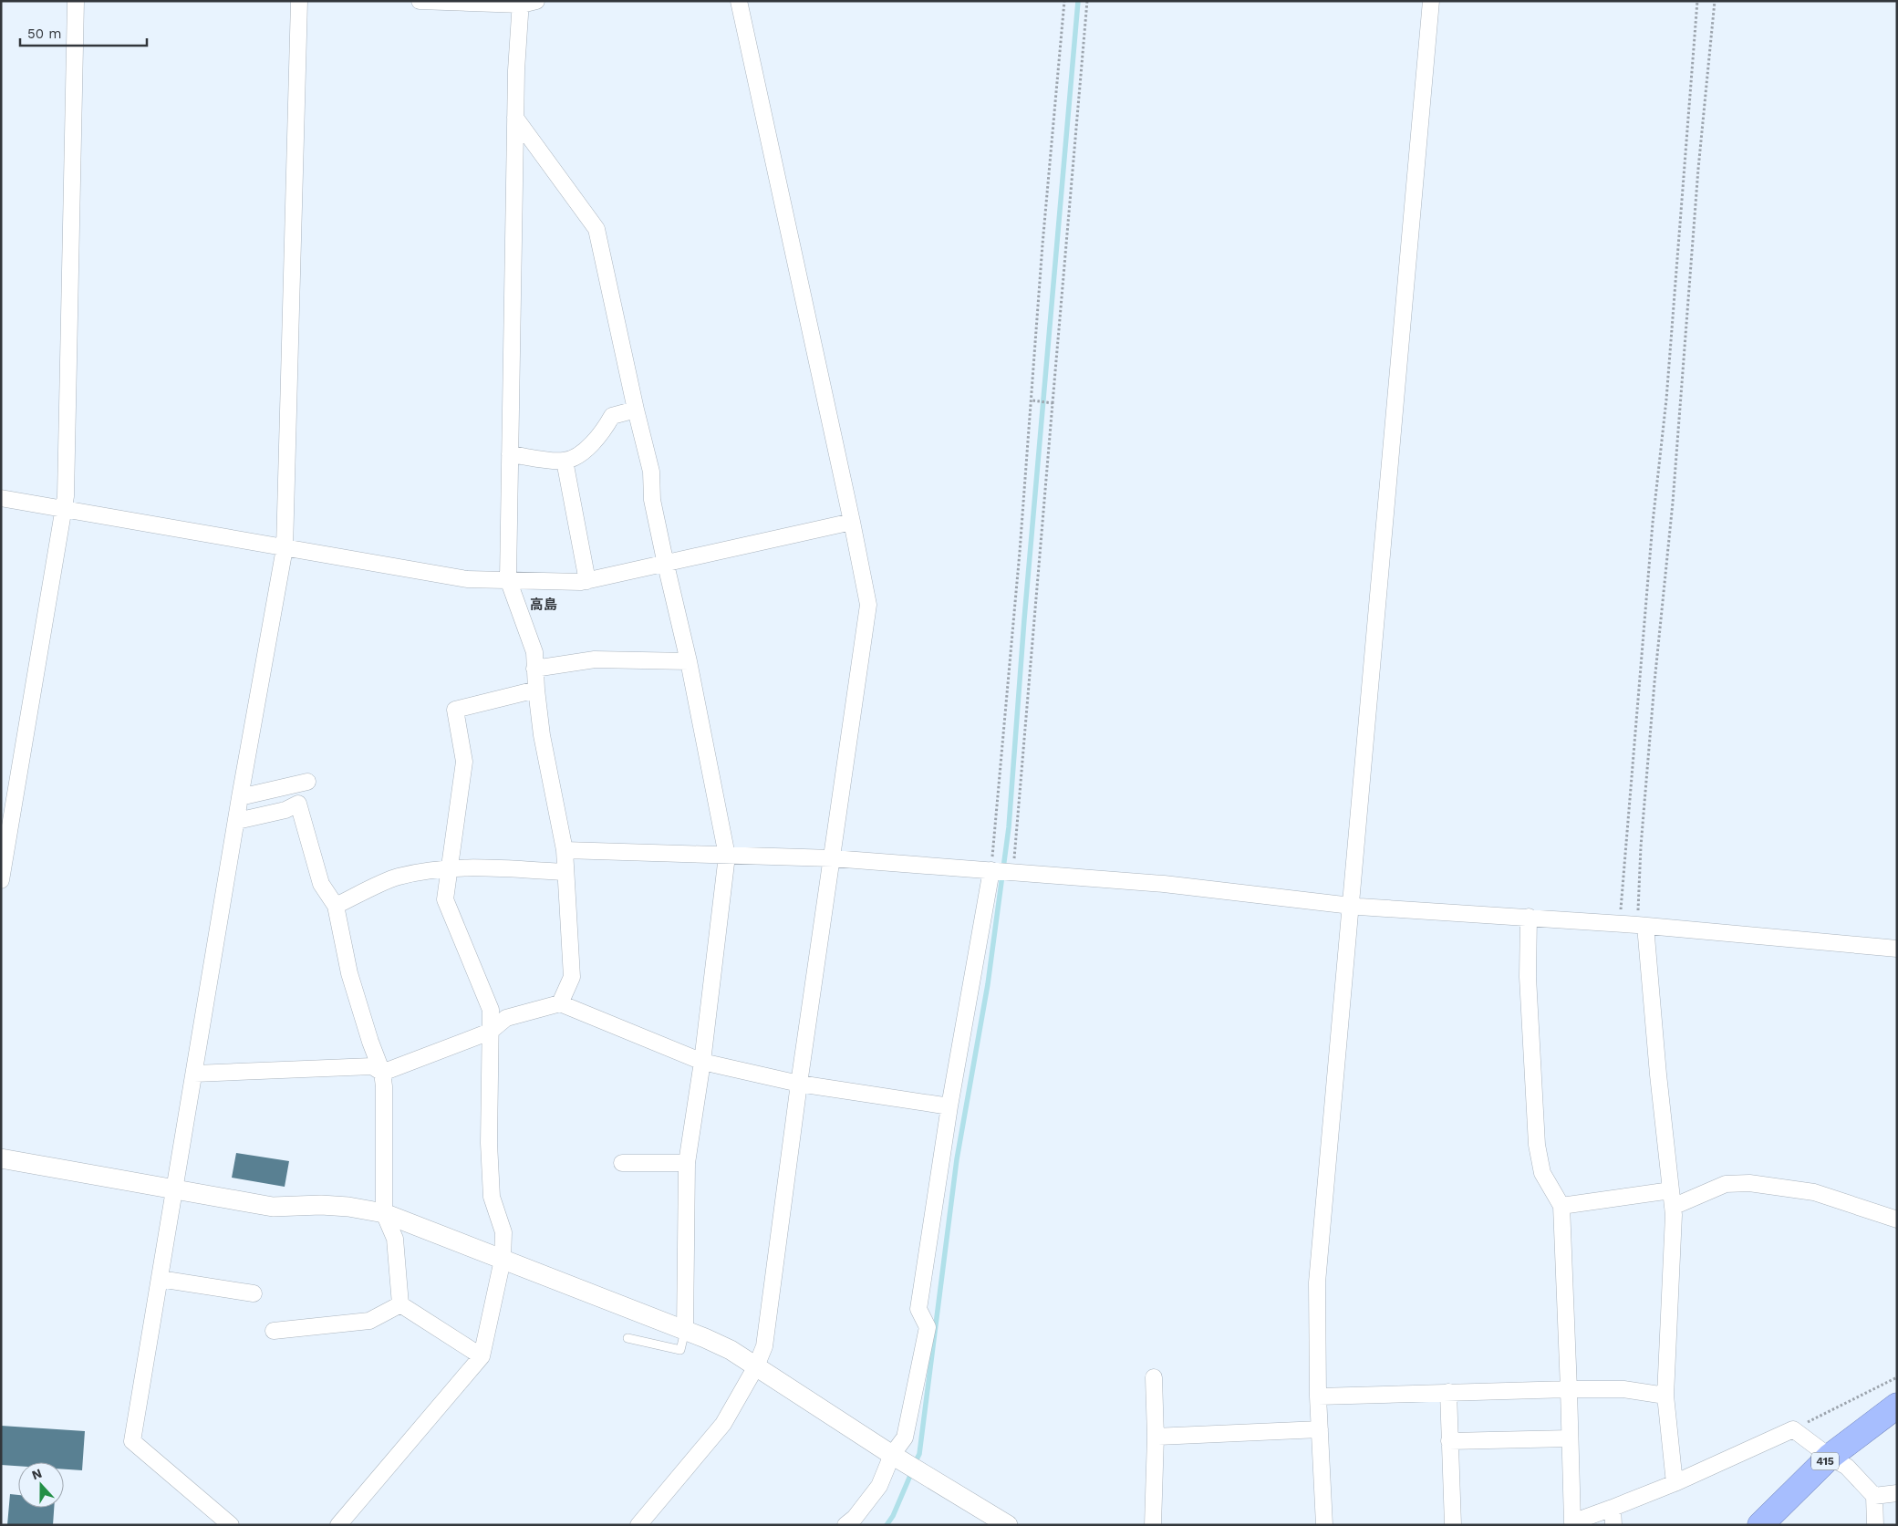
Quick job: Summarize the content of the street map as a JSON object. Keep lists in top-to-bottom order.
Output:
{
  "streets": {
    "highway": ["415"]
  },
  "districts": ["高島"],
  "scale_bar": "50 m",
  "north": "top"
}
